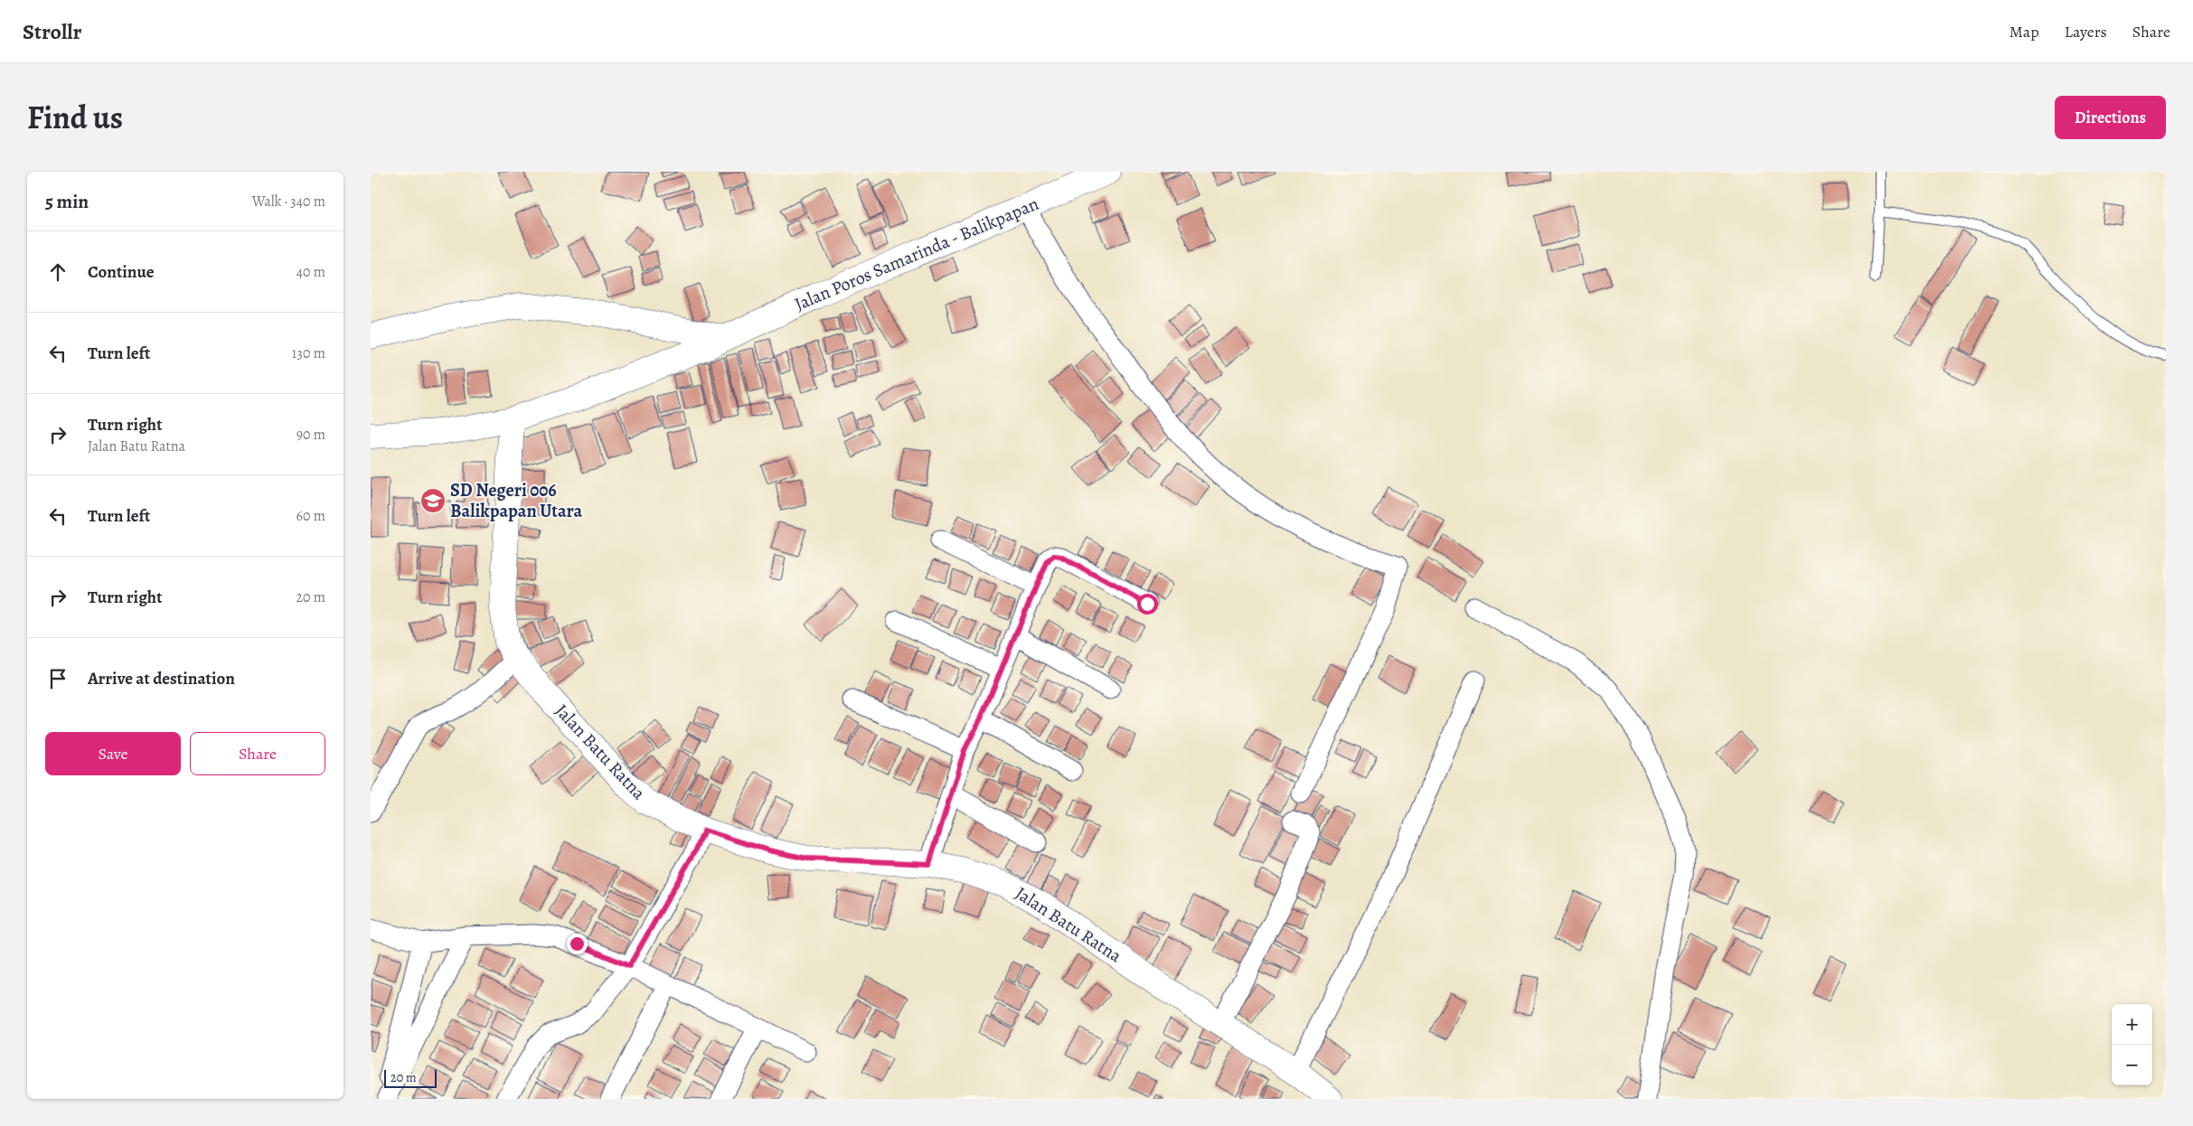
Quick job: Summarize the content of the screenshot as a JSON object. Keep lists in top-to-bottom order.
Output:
{
  "streets": {
    "main road": ["Jalan Poros Samarinda - Balikpapan", "Jalan Batu Ratna"]
  },
  "crossings": [
    ["Jalan Poros Samarinda - Balikpapan", "Jalan Batu Ratna"]
  ],
  "places": {
    "school or university": ["SD Negeri 006 Balikpapan Utara"]
  },
  "scale_bar": "20 m",
  "page": {
    "header": "Strollr",
    "nav": ["Map", "Layers", "Share"],
    "title": "Find us",
    "buttons": [
      "Directions",
      ["Save", "Share"]
    ],
    "heading": ["5 min", "Walk · 340 m"],
    "list": [
      ["Continue", "40 m"],
      ["Turn left", "130 m"],
      ["Turn right", "Jalan Batu Ratna", "90 m"],
      ["Turn left", "60 m"],
      ["Turn right", "20 m"],
      "Arrive at destination"
    ],
    "map_buttons": ["+", "−"],
    "scale": "20 m"
  }
}
